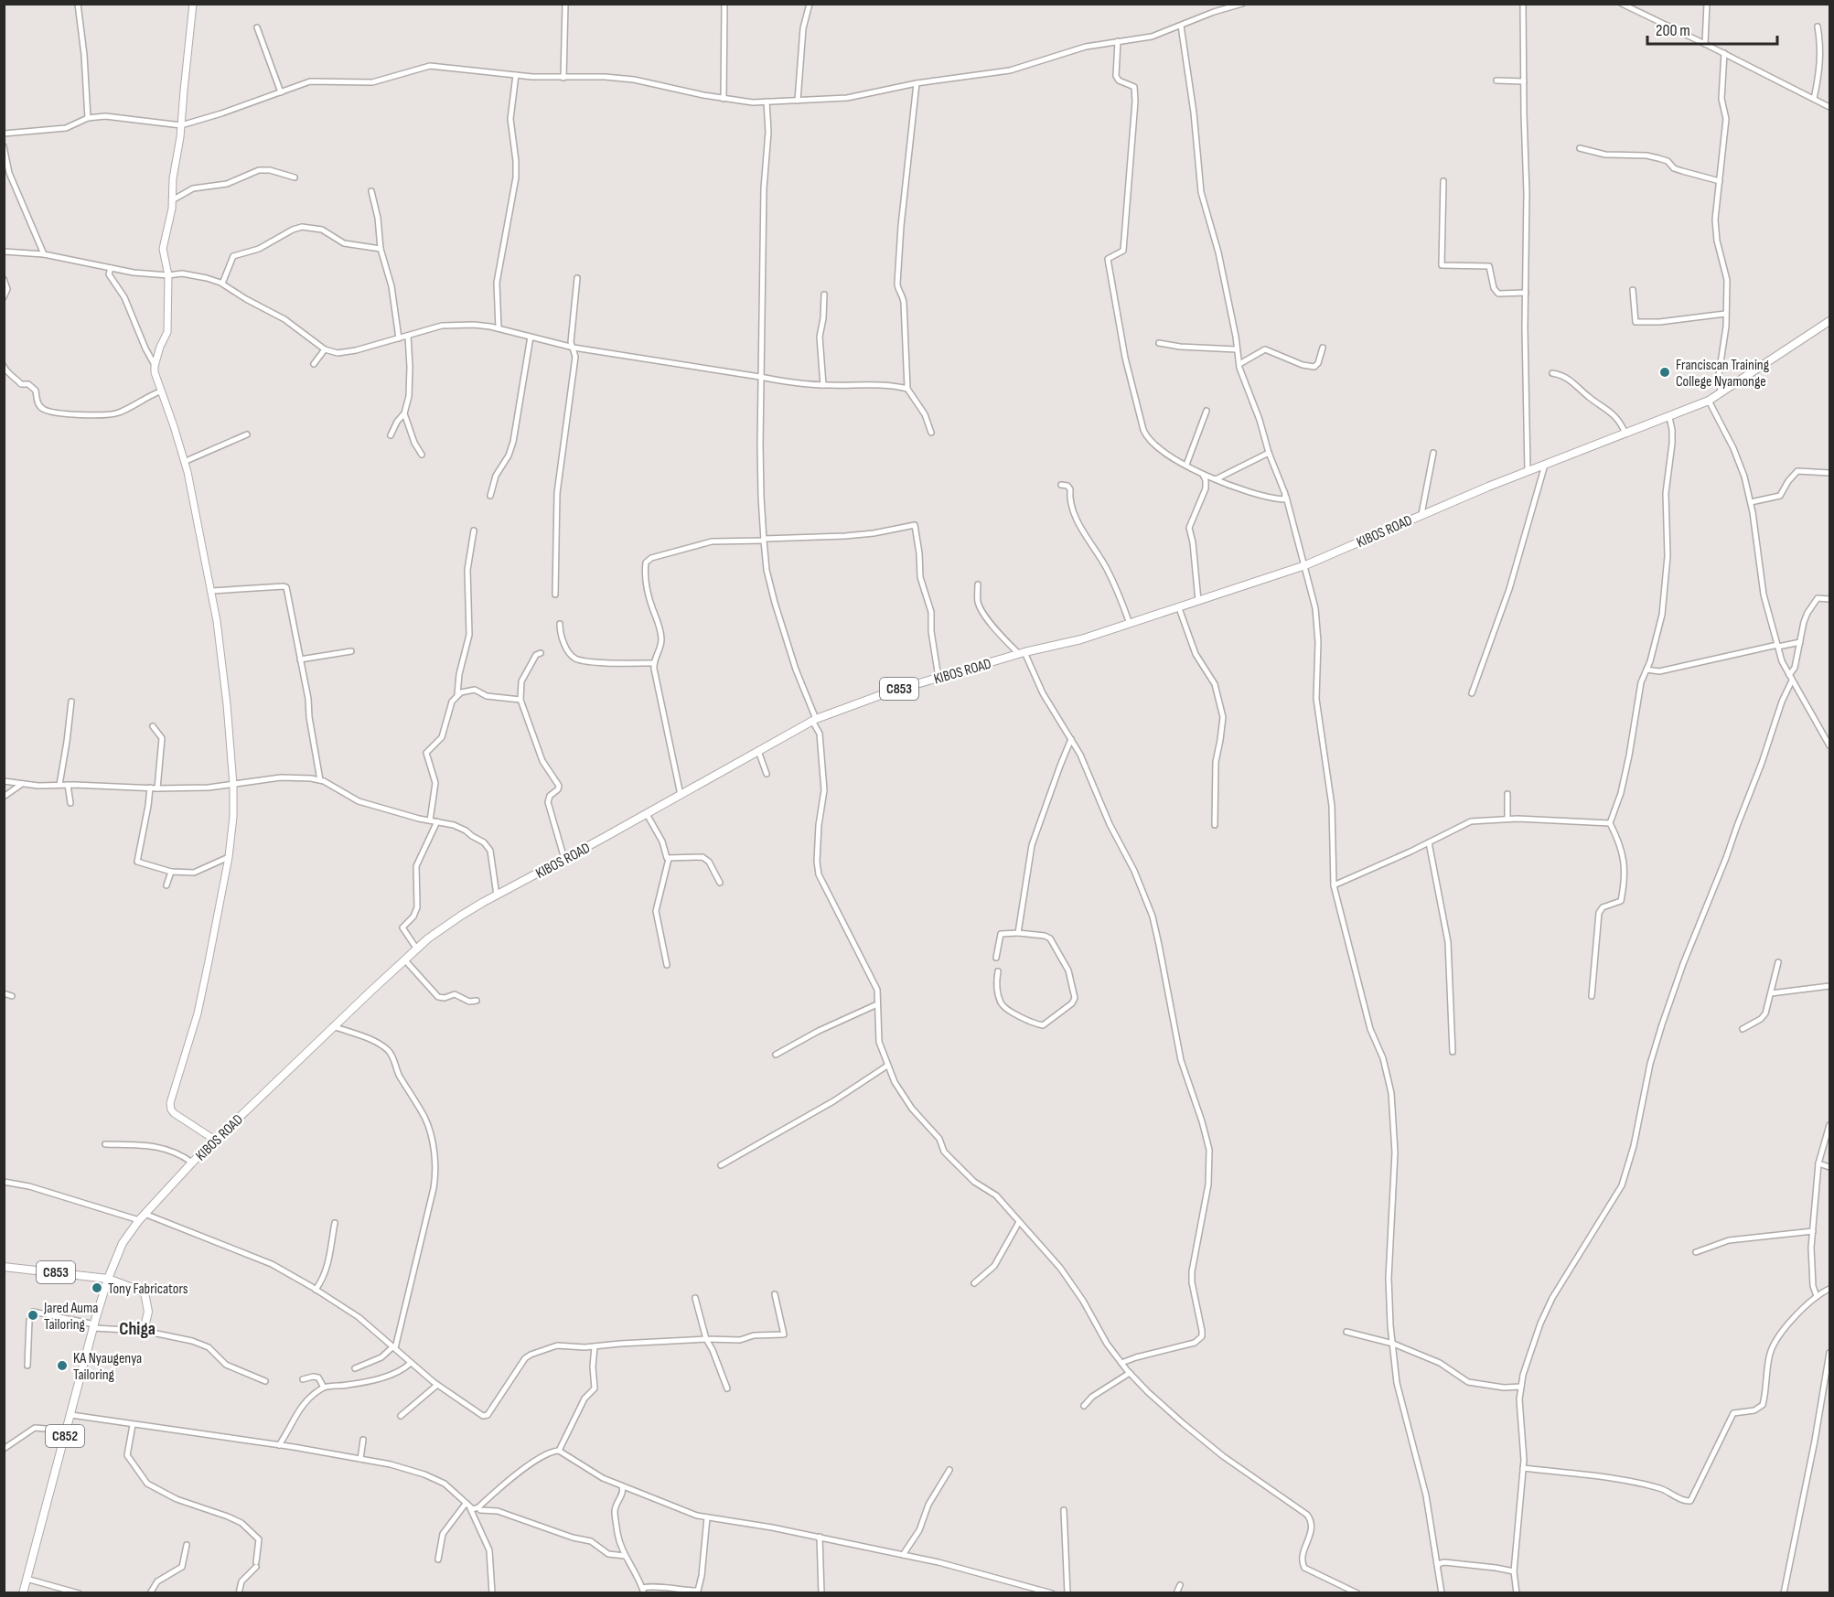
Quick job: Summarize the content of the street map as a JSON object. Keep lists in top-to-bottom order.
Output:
{
  "streets": {
    "main road": ["KIBOS ROAD", "C853", "C852"]
  },
  "crossings": [
    ["KIBOS ROAD", "C853"],
    ["KIBOS ROAD", "C852"],
    ["C853", "C852"]
  ],
  "districts": ["Chiga"],
  "places": [
    "Franciscan Training College Nyamonge",
    "Tony Fabricators",
    "Jared Auma Tailoring",
    "KA Nyaugenya Tailoring"
  ],
  "scale_bar": "200 m"
}
